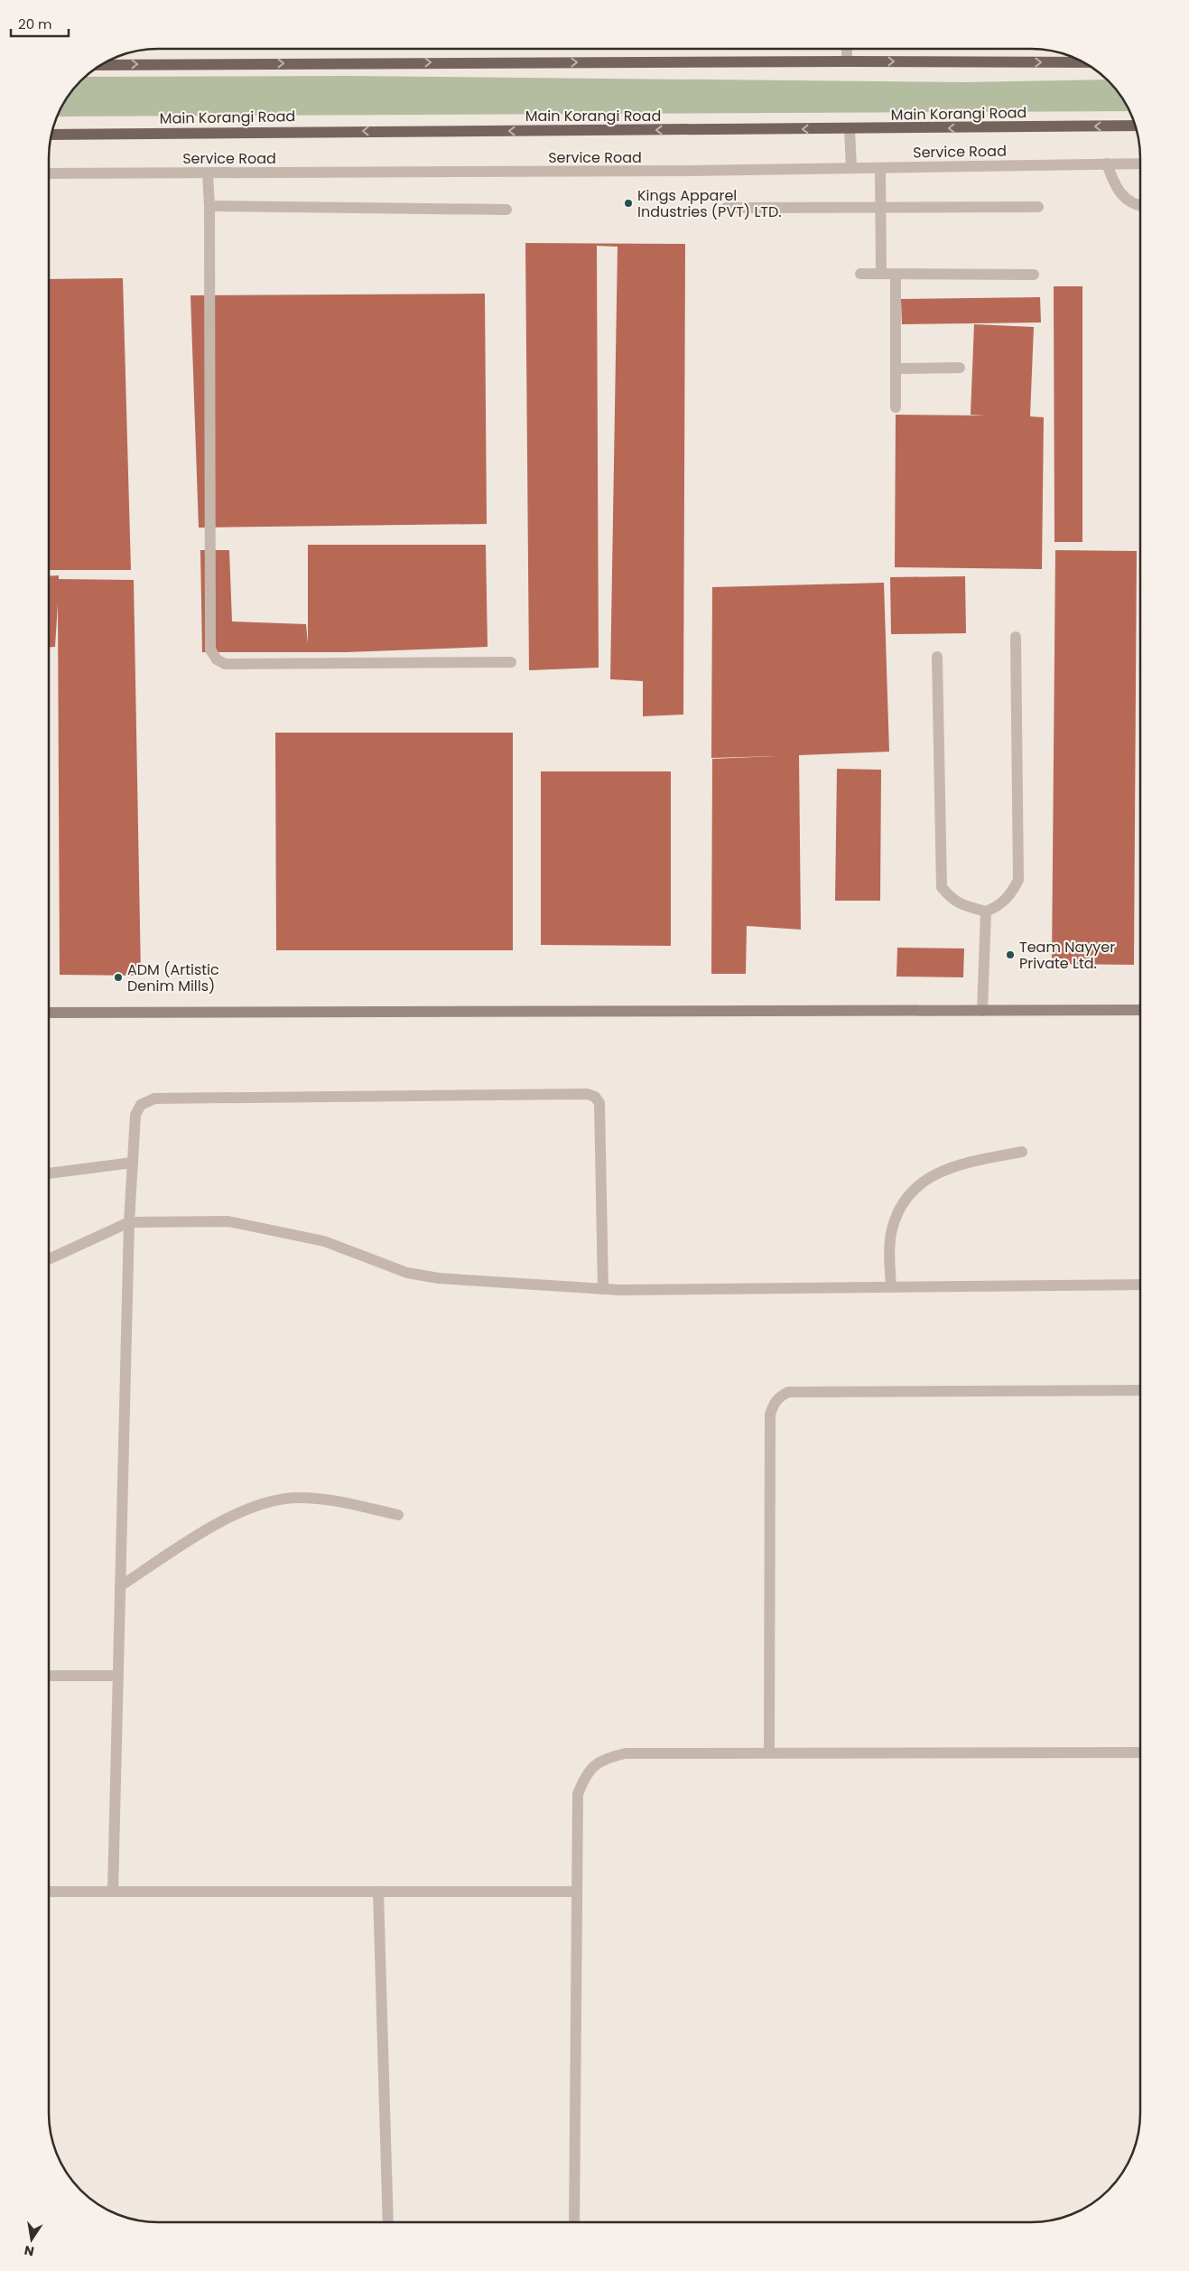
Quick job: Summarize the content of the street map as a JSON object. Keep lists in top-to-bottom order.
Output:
{
  "streets": {
    "main road": ["Main Korangi Road"],
    "street": ["Service Road"]
  },
  "places": ["Kings Apparel Industries (PVT) LTD.", "Team Nayyer Private Ltd.", "ADM (Artistic Denim Mills)"],
  "scale_bar": "20 m",
  "north": "bottom"
}
